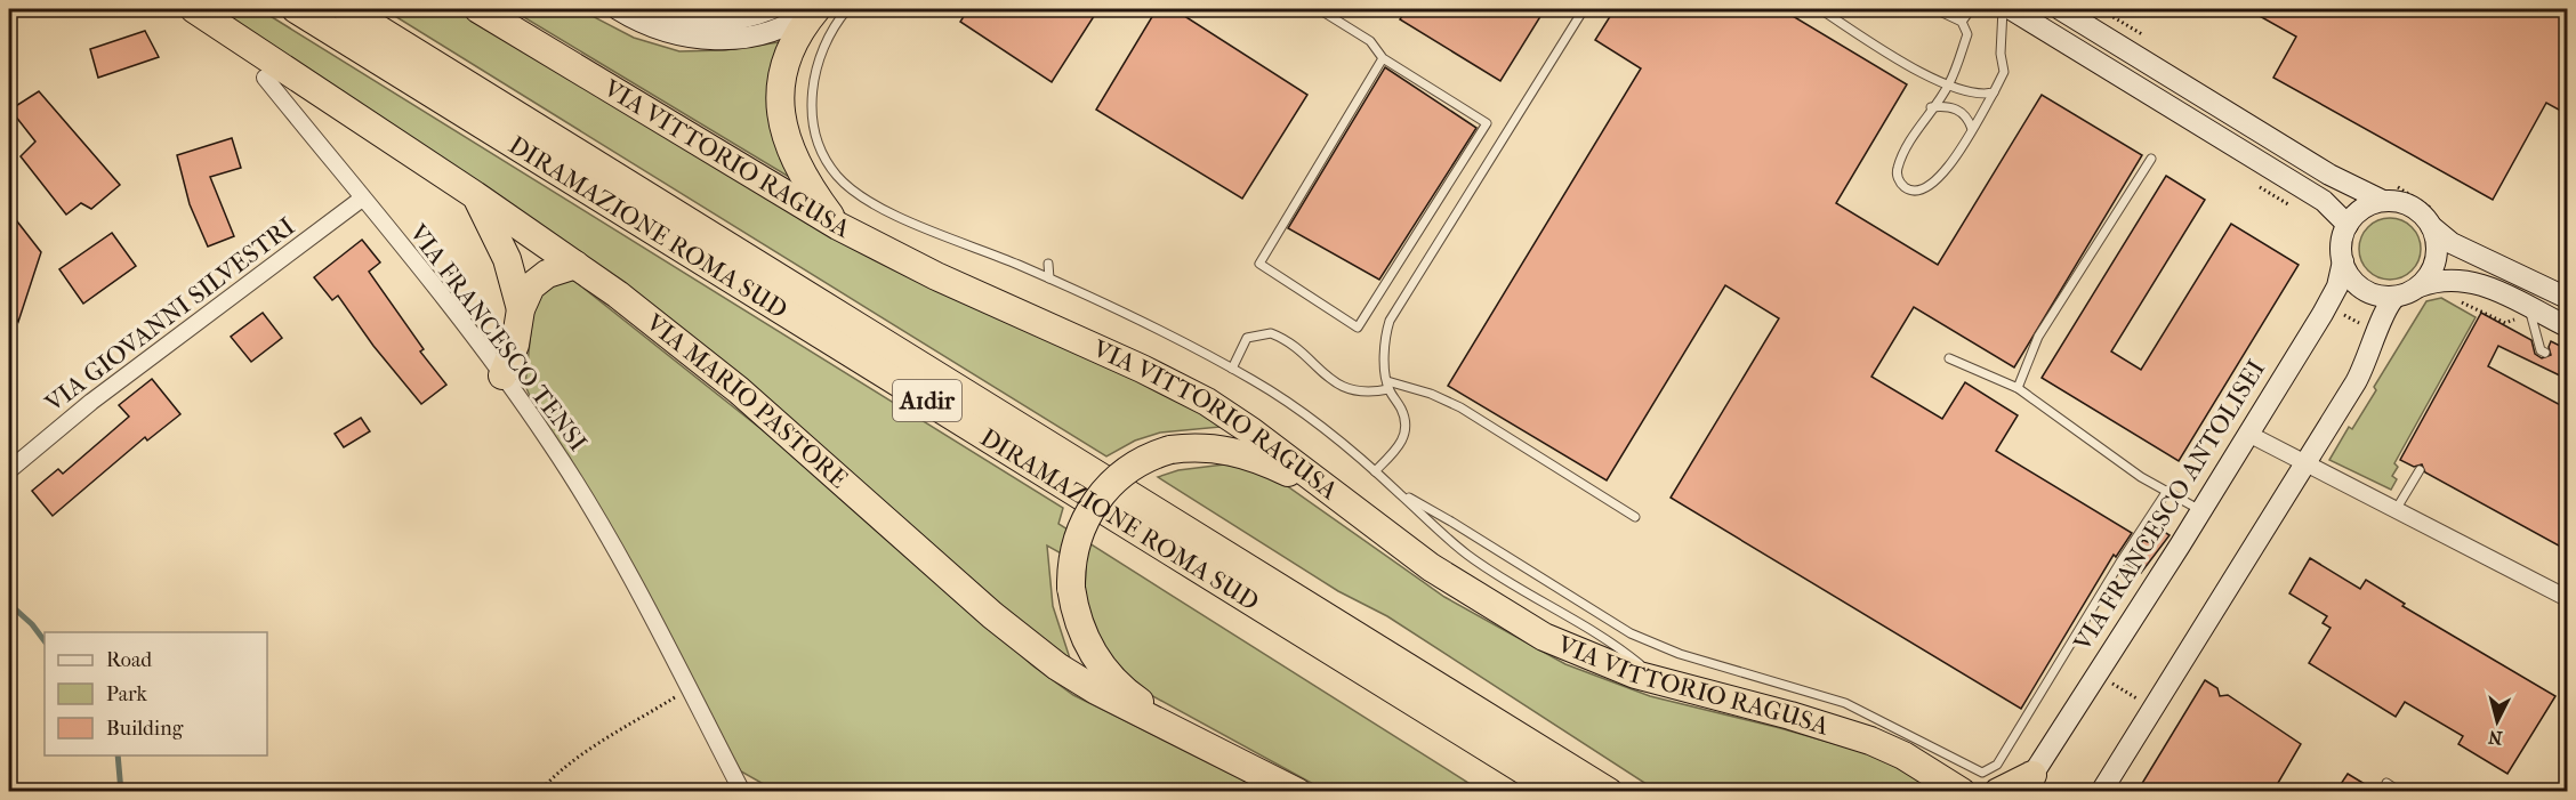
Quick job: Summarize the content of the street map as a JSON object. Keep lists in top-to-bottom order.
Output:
{
  "streets": {
    "highway": [
      "VIA VITTORIO RAGUSA",
      "DIRAMAZIONE ROMA SUD",
      "VIA MARIO PASTORE",
      "A1dir"
    ],
    "street": ["VIA GIOVANNI SILVESTRI", "VIA FRANCESCO TENSI", "VIA FRANCESCO ANTOLISEI"]
  },
  "crossings": [
    ["VIA GIOVANNI SILVESTRI", "VIA FRANCESCO TENSI"]
  ],
  "legend": ["Road", "Park", "Building"],
  "north": "bottom"
}
